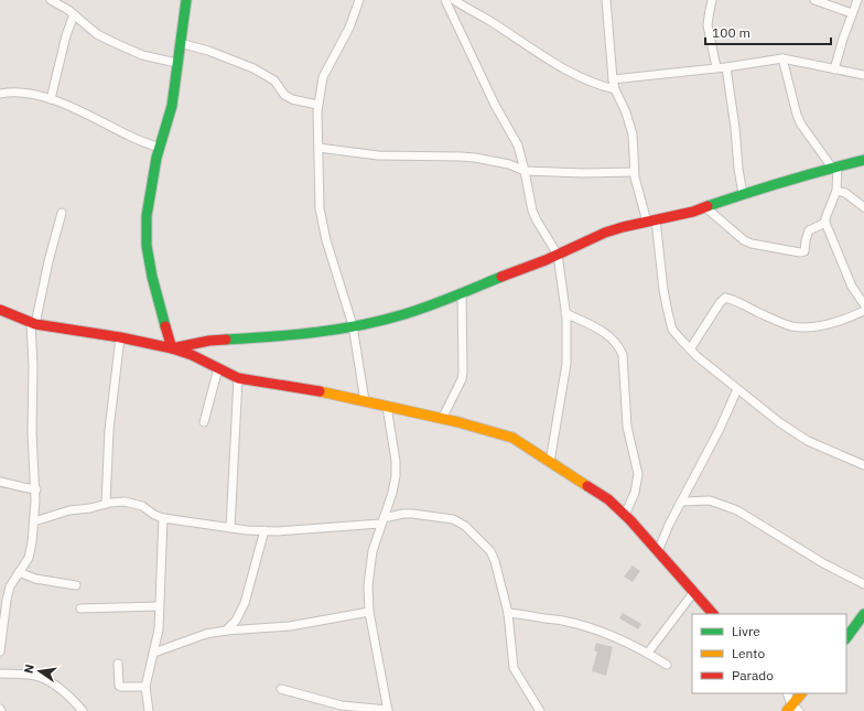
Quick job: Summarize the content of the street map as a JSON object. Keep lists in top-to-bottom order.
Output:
{
  "legend": ["Livre", "Lento", "Parado"],
  "scale_bar": "100 m",
  "north": "left"
}
